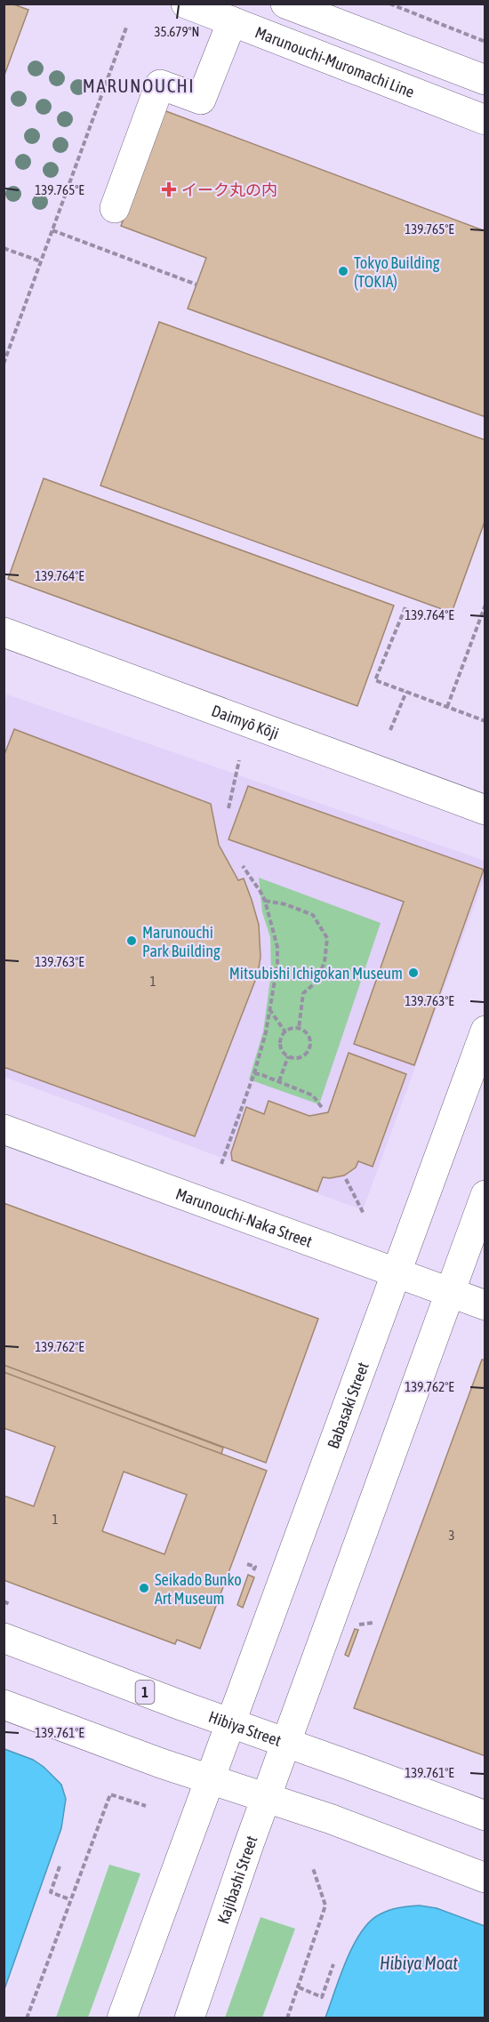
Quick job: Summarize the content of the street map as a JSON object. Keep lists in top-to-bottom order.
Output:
{
  "streets": {
    "main road": [
      "Marunouchi-Muromachi Line",
      "Daimyō Kōji",
      "Marunouchi-Naka Street",
      "Babasaki Street",
      "1",
      "Hibiya Street",
      "Kajibashi Street"
    ]
  },
  "crossings": [
    ["Marunouchi-Naka Street", "Babasaki Street"],
    ["Babasaki Street", "Hibiya Street"],
    ["Hibiya Street", "Kajibashi Street"]
  ],
  "districts": ["MARUNOUCHI"],
  "water": ["Hibiya Moat"],
  "places": {
    "health": ["イーク丸の内"],
    "other": [
      "Tokyo Building (TOKIA)",
      "Marunouchi Park Building",
      "Mitsubishi Ichigokan Museum",
      "Seikado Bunko Art Museum"
    ]
  },
  "house_numbers": ["1", "1", "3"],
  "coordinates": [
    "35.679°N",
    "139.765°E",
    "139.764°E",
    "139.763°E",
    "139.762°E",
    "139.761°E"
  ]
}
